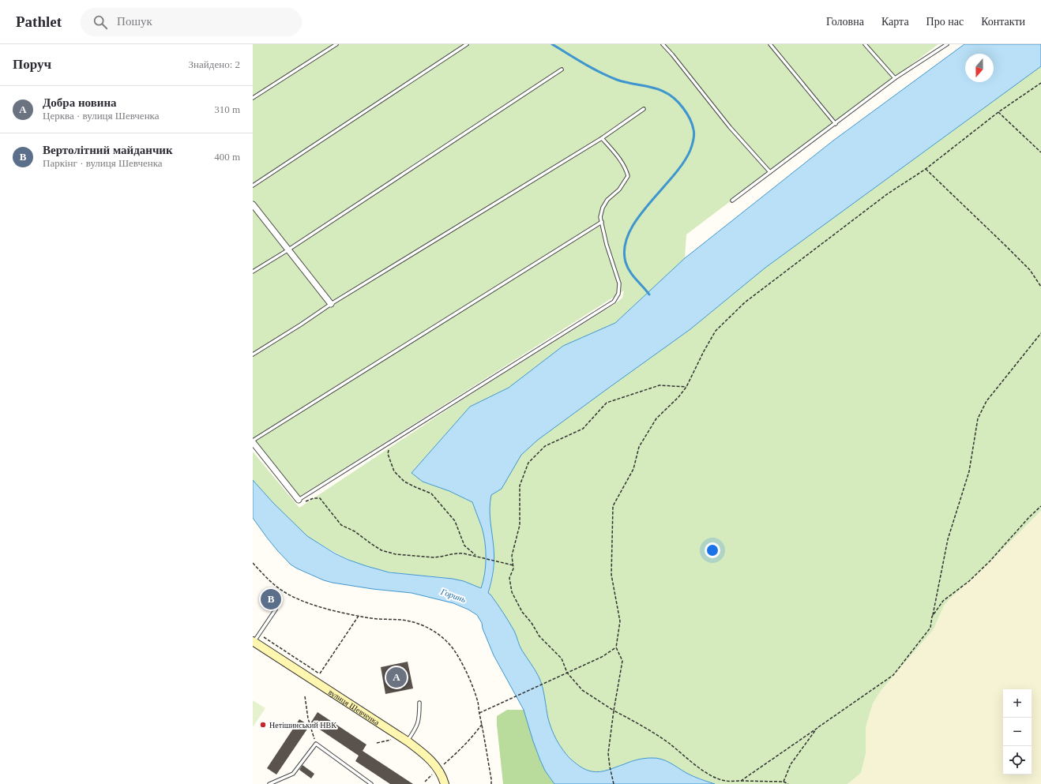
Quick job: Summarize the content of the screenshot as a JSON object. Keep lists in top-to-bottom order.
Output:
{
  "streets": {
    "street": ["вулиця Шевченка"]
  },
  "water": ["Горинь"],
  "places": ["Нетішинський НВК"],
  "north": "bottom",
  "page": {
    "header": "Pathlet",
    "search": "Пошук",
    "nav": [
      "Головна",
      "Карта",
      "Про нас",
      "Контакти"
    ],
    "heading": ["Поруч", "Знайдено: 2"],
    "list": [
      {
        "mark": "A",
        "name": "Добра новина",
        "note": "Церква · вулиця Шевченка",
        "value": "310 m"
      },
      {
        "mark": "B",
        "name": "Вертолітний майданчик",
        "note": "Паркінг · вулиця Шевченка",
        "value": "400 m"
      }
    ],
    "pins": ["B", "A"],
    "map_buttons": ["+", "−"]
  }
}
